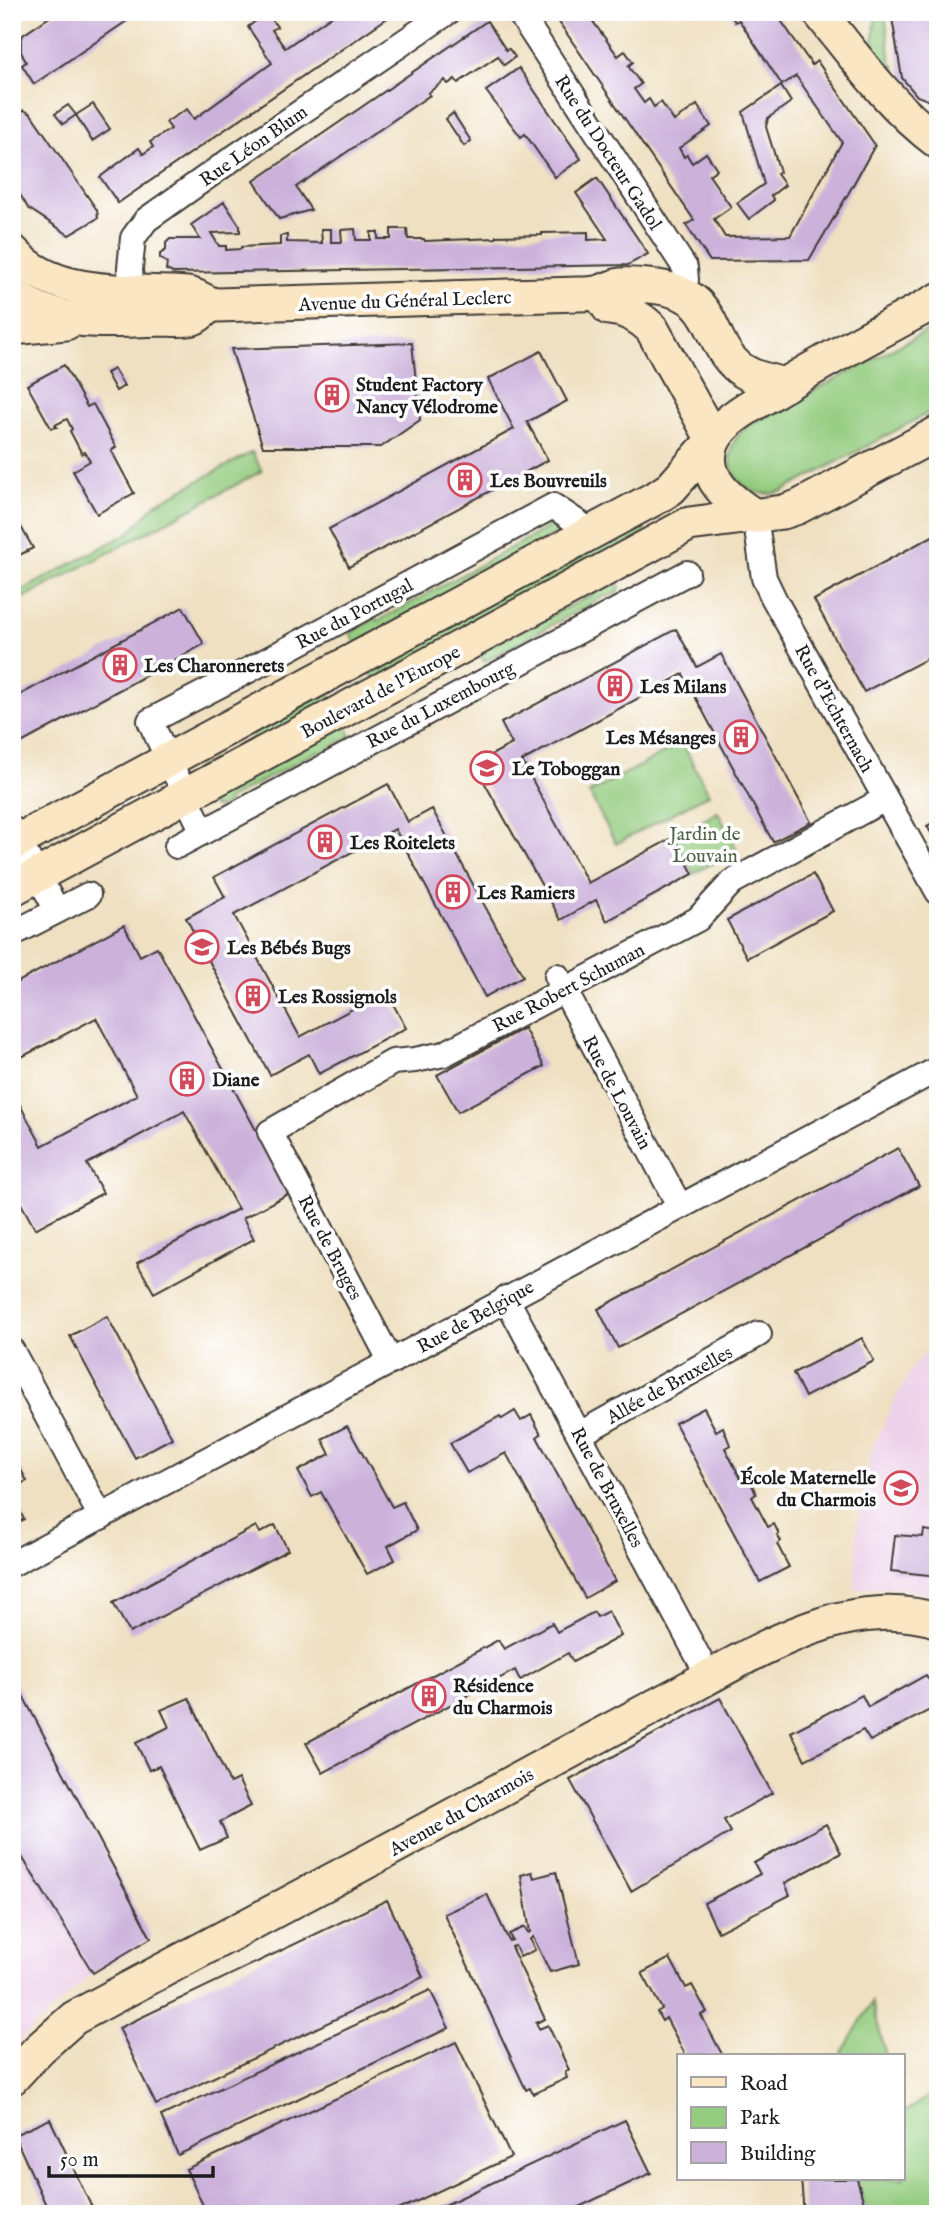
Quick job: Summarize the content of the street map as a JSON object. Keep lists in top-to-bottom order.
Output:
{
  "streets": {
    "main road": ["Avenue du Général Leclerc", "Boulevard de l'Europe", "Avenue du Charmois"],
    "street": [
      "Rue Léon Blum",
      "Rue du Docteur Gadol",
      "Rue du Luxembourg",
      "Rue d'Echternach",
      "Rue Robert Schuman",
      "Rue de Louvain",
      "Rue de Bruges",
      "Rue de Belgique",
      "Allée de Bruxelles",
      "Rue de Bruxelles"
    ]
  },
  "crossings": [
    ["Rue Léon Blum", "Avenue du Général Leclerc"],
    ["Rue du Docteur Gadol", "Avenue du Général Leclerc"],
    ["Avenue du Général Leclerc", "Boulevard de l'Europe"],
    ["Boulevard de l'Europe", "Rue d'Echternach"],
    ["Rue d'Echternach", "Rue Robert Schuman"],
    ["Rue Robert Schuman", "Rue de Louvain"],
    ["Rue Robert Schuman", "Rue de Bruges"],
    ["Rue de Louvain", "Rue de Belgique"],
    ["Rue de Bruges", "Rue de Belgique"],
    ["Rue de Belgique", "Rue de Bruxelles"],
    ["Allée de Bruxelles", "Rue de Bruxelles"],
    ["Rue de Bruxelles", "Avenue du Charmois"]
  ],
  "parks": ["Jardin de Louvain"],
  "places": {
    "building": [
      "Student Factory Nancy Vélodrome",
      "Les Bouvreuils",
      "Les Charonnerets",
      "Les Milans",
      "Les Mésanges",
      "Les Roitelets",
      "Les Ramiers",
      "Les Rossignols",
      "Diane",
      "Résidence du Charmois"
    ],
    "school or university": ["Le Toboggan", "Les Bébés Bugs", "École Maternelle du Charmois"]
  },
  "legend": ["Road", "Park", "Building"],
  "scale_bar": "50 m"
}
